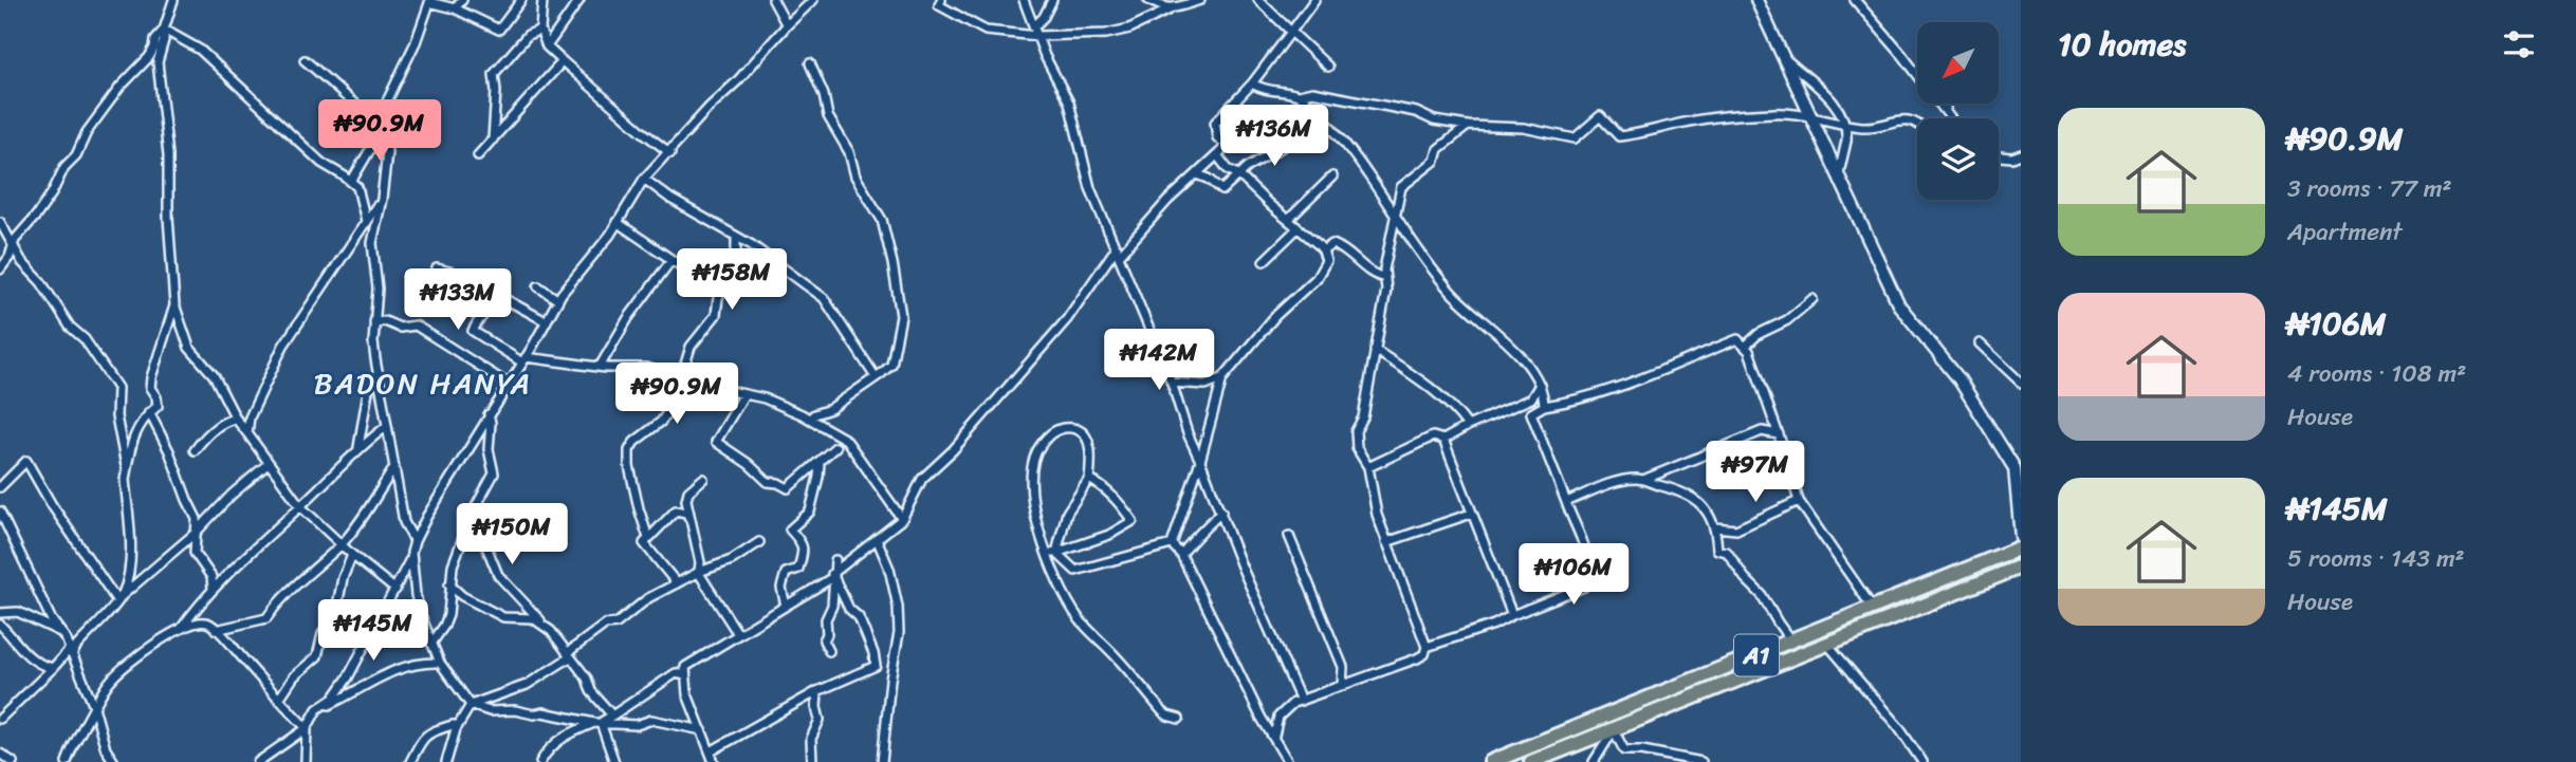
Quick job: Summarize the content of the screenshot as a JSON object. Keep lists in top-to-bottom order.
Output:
{
  "streets": {
    "highway": ["A1"]
  },
  "districts": ["BADON HANYA"],
  "north": "bottom left",
  "page": {
    "heading": "10 homes",
    "list": [
      {
        "name": "₦90.9M",
        "note": "3 rooms · 77 m² · Apartment"
      },
      {
        "name": "₦106M",
        "note": "4 rooms · 108 m² · House"
      },
      {
        "name": "₦145M",
        "note": "5 rooms · 143 m² · House"
      }
    ],
    "price": [
      "₦90.9M",
      "₦136M",
      "₦158M",
      "₦133M",
      "₦142M",
      "₦90.9M",
      "₦97M",
      "₦150M",
      "₦106M",
      "₦145M"
    ]
  }
}
